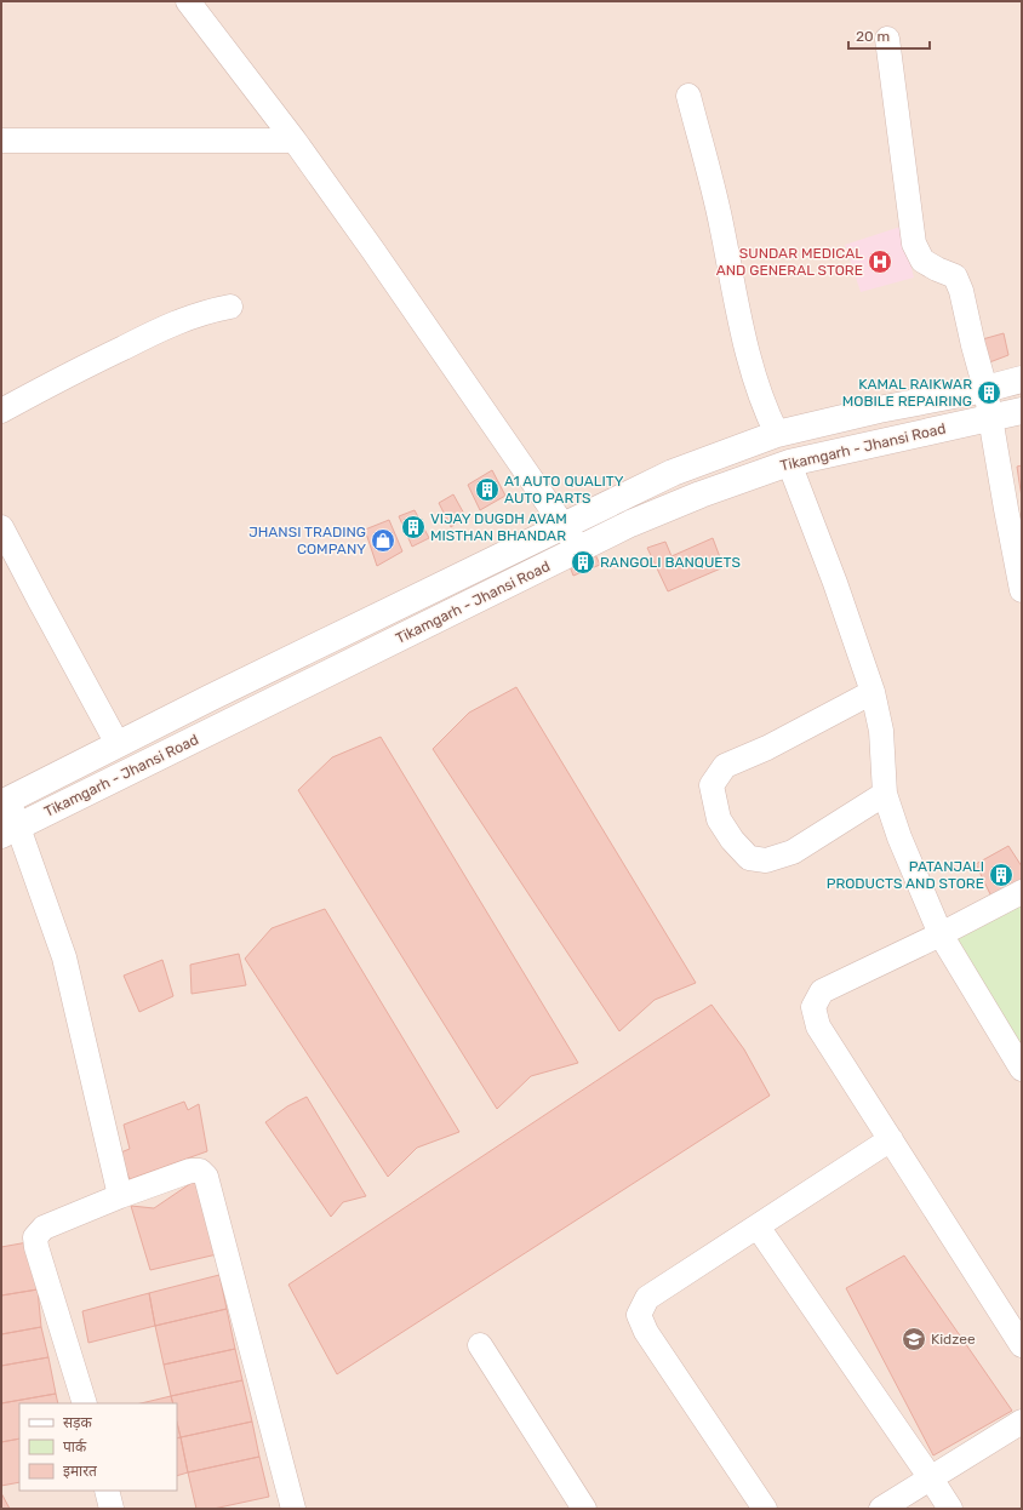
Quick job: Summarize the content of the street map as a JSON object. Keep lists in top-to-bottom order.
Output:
{
  "streets": {
    "street": ["Tikamgarh - Jhansi Road"]
  },
  "places": {
    "hospital": ["SUNDAR MEDICAL AND GENERAL STORE"],
    "building": [
      "KAMAL RAIKWAR MOBILE REPAIRING",
      "A1 AUTO QUALITY AUTO PARTS",
      "VIJAY DUGDH AVAM MISTHAN BHANDAR",
      "RANGOLI BANQUETS",
      "PATANJALI PRODUCTS AND STORE"
    ],
    "shop": ["JHANSI TRADING COMPANY"],
    "school or university": ["Kidzee"]
  },
  "legend": ["सड़क", "पार्क", "इमारत"],
  "scale_bar": "20 m"
}
